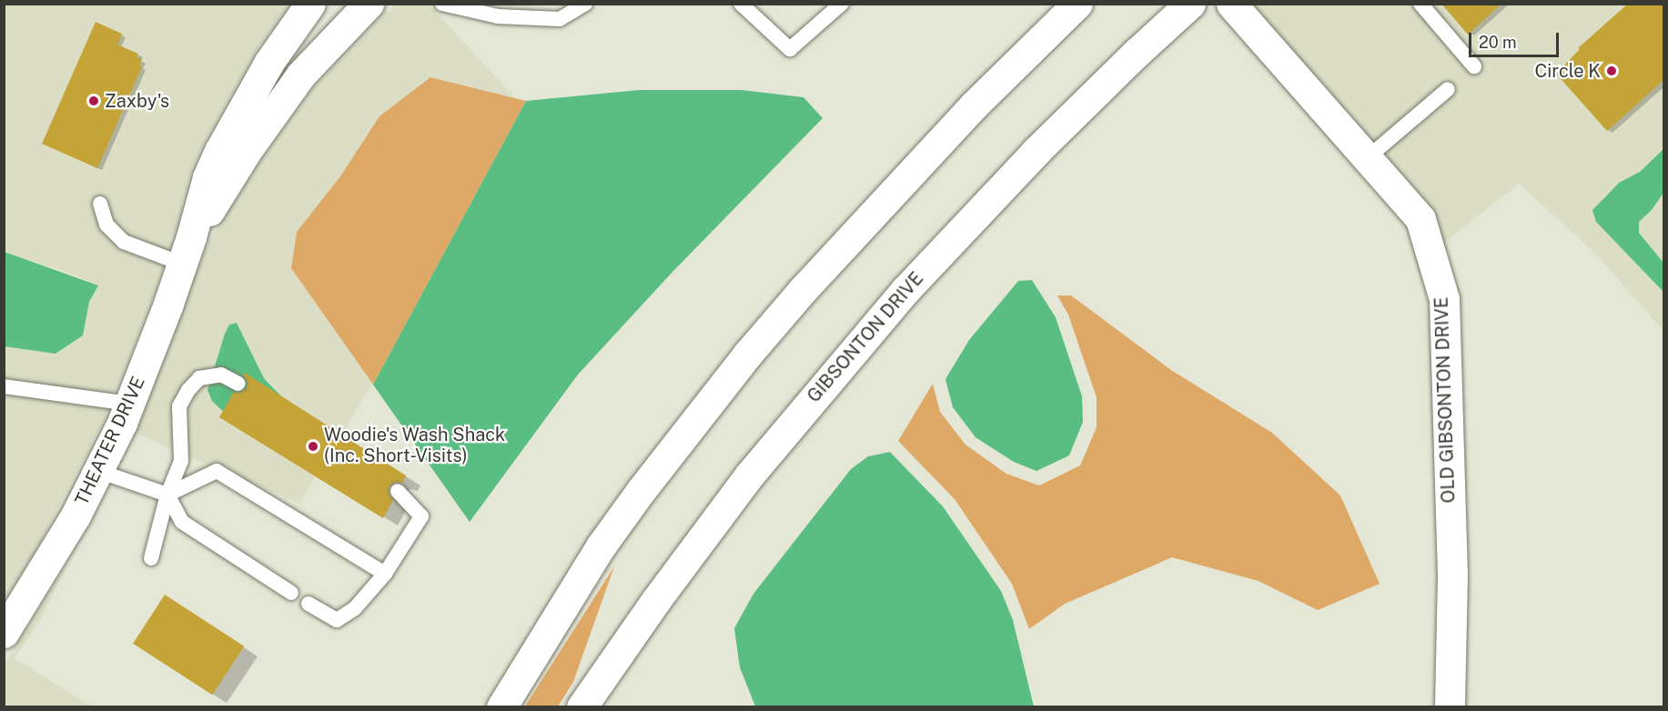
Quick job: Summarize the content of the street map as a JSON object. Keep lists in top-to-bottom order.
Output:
{
  "streets": {
    "main road": ["GIBSONTON DRIVE", "OLD GIBSONTON DRIVE", "THEATER DRIVE"]
  },
  "places": ["Circle K", "Zaxby's", "Woodie's Wash Shack (Inc. Short-Visits)"],
  "scale_bar": "20 m"
}
